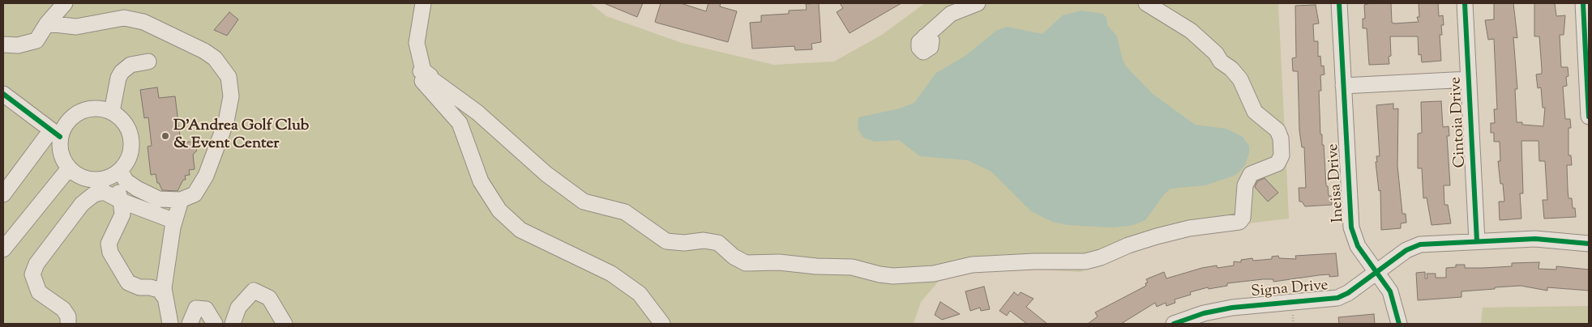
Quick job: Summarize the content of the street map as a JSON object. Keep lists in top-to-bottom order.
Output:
{
  "streets": {
    "street": ["Cintoia Drive", "Ineisa Drive", "Signa Drive"]
  },
  "crossings": [
    ["Cintoia Drive", "Signa Drive"],
    ["Ineisa Drive", "Signa Drive"]
  ],
  "places": ["D'Andrea Golf Club & Event Center"]
}
